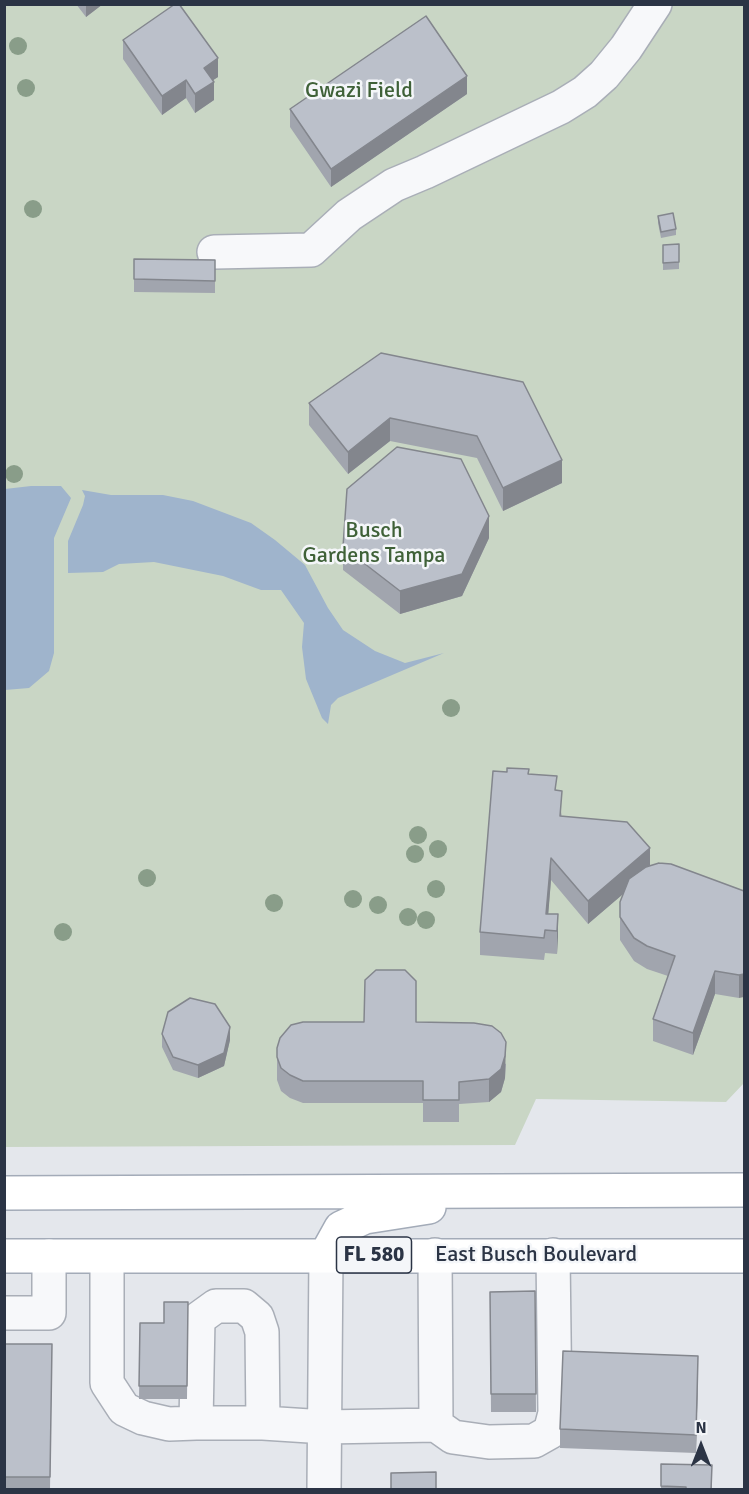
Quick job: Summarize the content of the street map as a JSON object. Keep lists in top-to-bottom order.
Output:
{
  "streets": {
    "main road": ["FL 580", "East Busch Boulevard"]
  },
  "parks": ["Gwazi Field", "Busch Gardens Tampa"],
  "north": "top"
}
